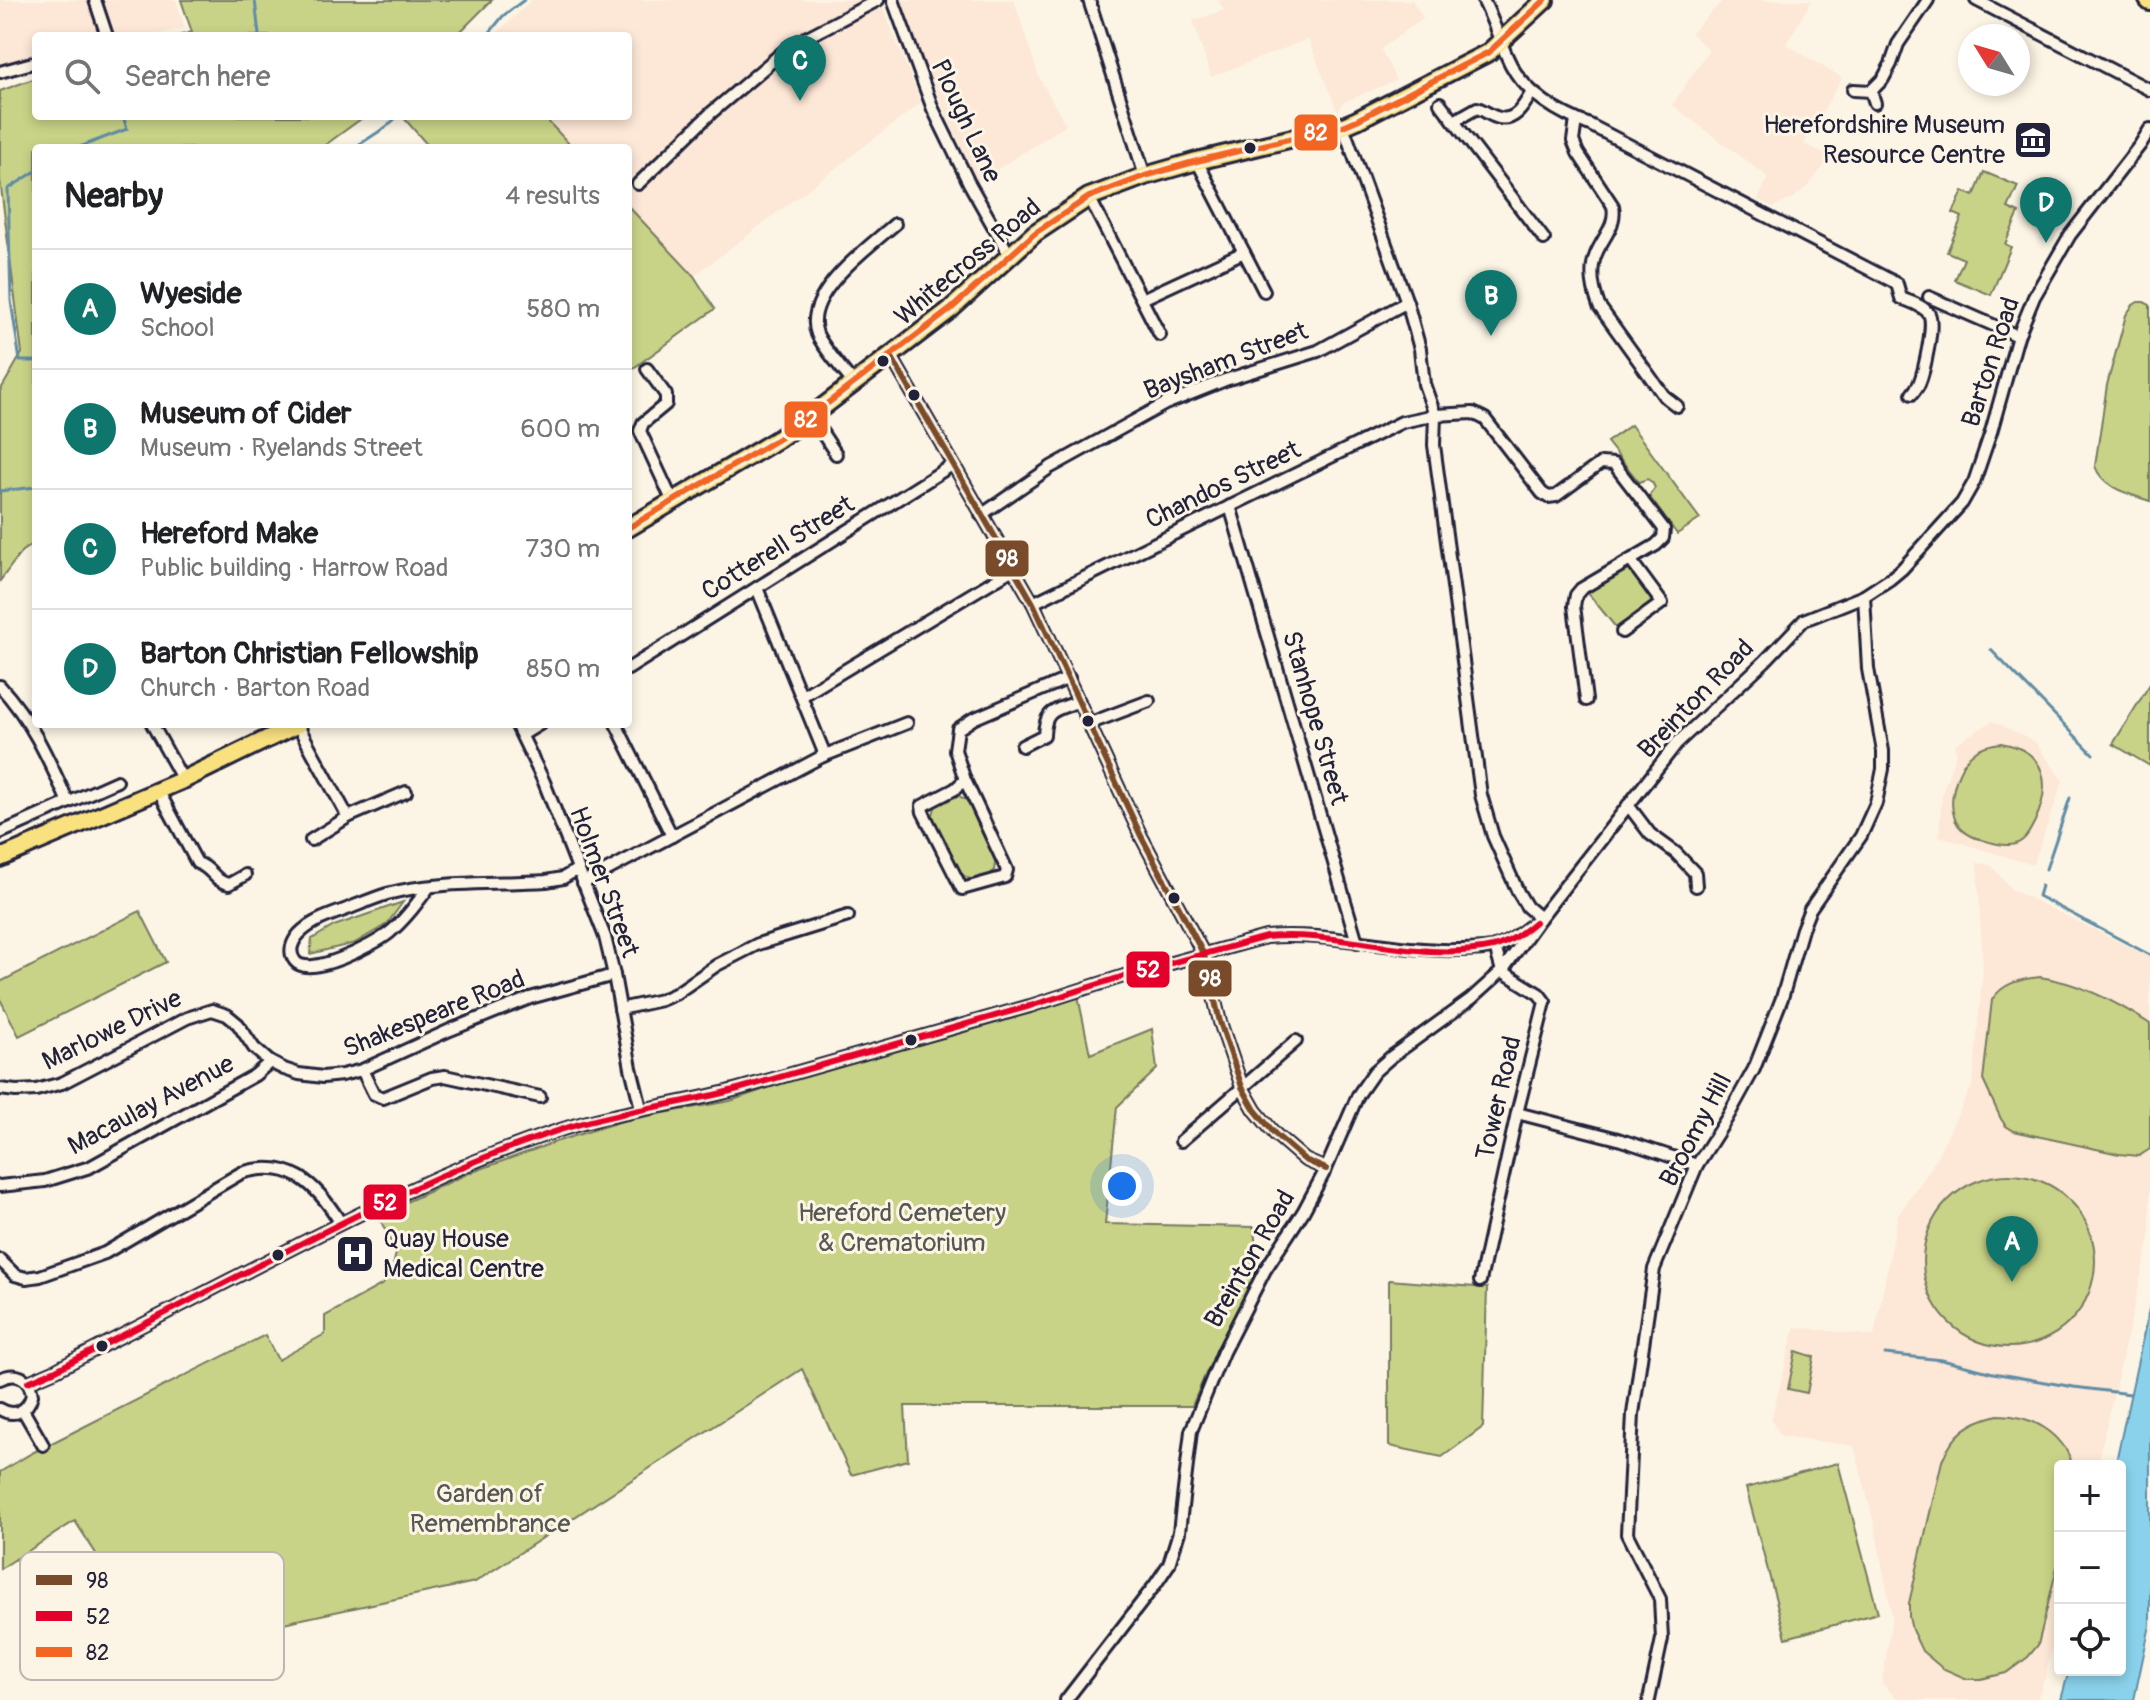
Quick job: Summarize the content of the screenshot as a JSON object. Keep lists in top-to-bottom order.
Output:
{
  "streets": {
    "highway": ["Whitecross Road"],
    "street": [
      "Plough Lane",
      "Baysham Street",
      "Barton Road",
      "Chandos Street",
      "Cotterell Street",
      "Breinton Road",
      "Stanhope Street",
      "Holmer Street",
      "Shakespeare Road",
      "Marlowe Drive",
      "Tower Road",
      "Macaulay Avenue",
      "Broomy Hill"
    ]
  },
  "crossings": [
    ["Plough Lane", "Whitecross Road"],
    ["Barton Road", "Breinton Road"],
    ["Barton Road", "Broomy Hill"],
    ["Chandos Street", "Stanhope Street"],
    ["Breinton Road", "Tower Road"],
    ["Breinton Road", "Broomy Hill"],
    ["Holmer Street", "Shakespeare Road"],
    ["Shakespeare Road", "Marlowe Drive"],
    ["Shakespeare Road", "Macaulay Avenue"],
    ["Marlowe Drive", "Macaulay Avenue"]
  ],
  "parks": ["Hereford Cemetery & Crematorium", "Garden of Remembrance"],
  "places": {
    "museum": ["Herefordshire Museum Resource Centre"],
    "hospital": ["Quay House Medical Centre"]
  },
  "lines": ["transit line 82", "transit line 98", "transit line 52"],
  "legend": ["98", "52", "82"],
  "north": "top left",
  "page": {
    "search": "Search here",
    "pins": [
      "C",
      "D",
      "B",
      "A"
    ],
    "heading": ["Nearby", "4 results"],
    "list": [
      {
        "mark": "A",
        "name": "Wyeside",
        "note": "School",
        "value": "580 m"
      },
      {
        "mark": "B",
        "name": "Museum of Cider",
        "note": "Museum · Ryelands Street",
        "value": "600 m"
      },
      {
        "mark": "C",
        "name": "Hereford Make",
        "note": "Public building · Harrow Road",
        "value": "730 m"
      },
      {
        "mark": "D",
        "name": "Barton Christian Fellowship",
        "note": "Church · Barton Road",
        "value": "850 m"
      }
    ],
    "map_buttons": ["+", "−"]
  }
}
